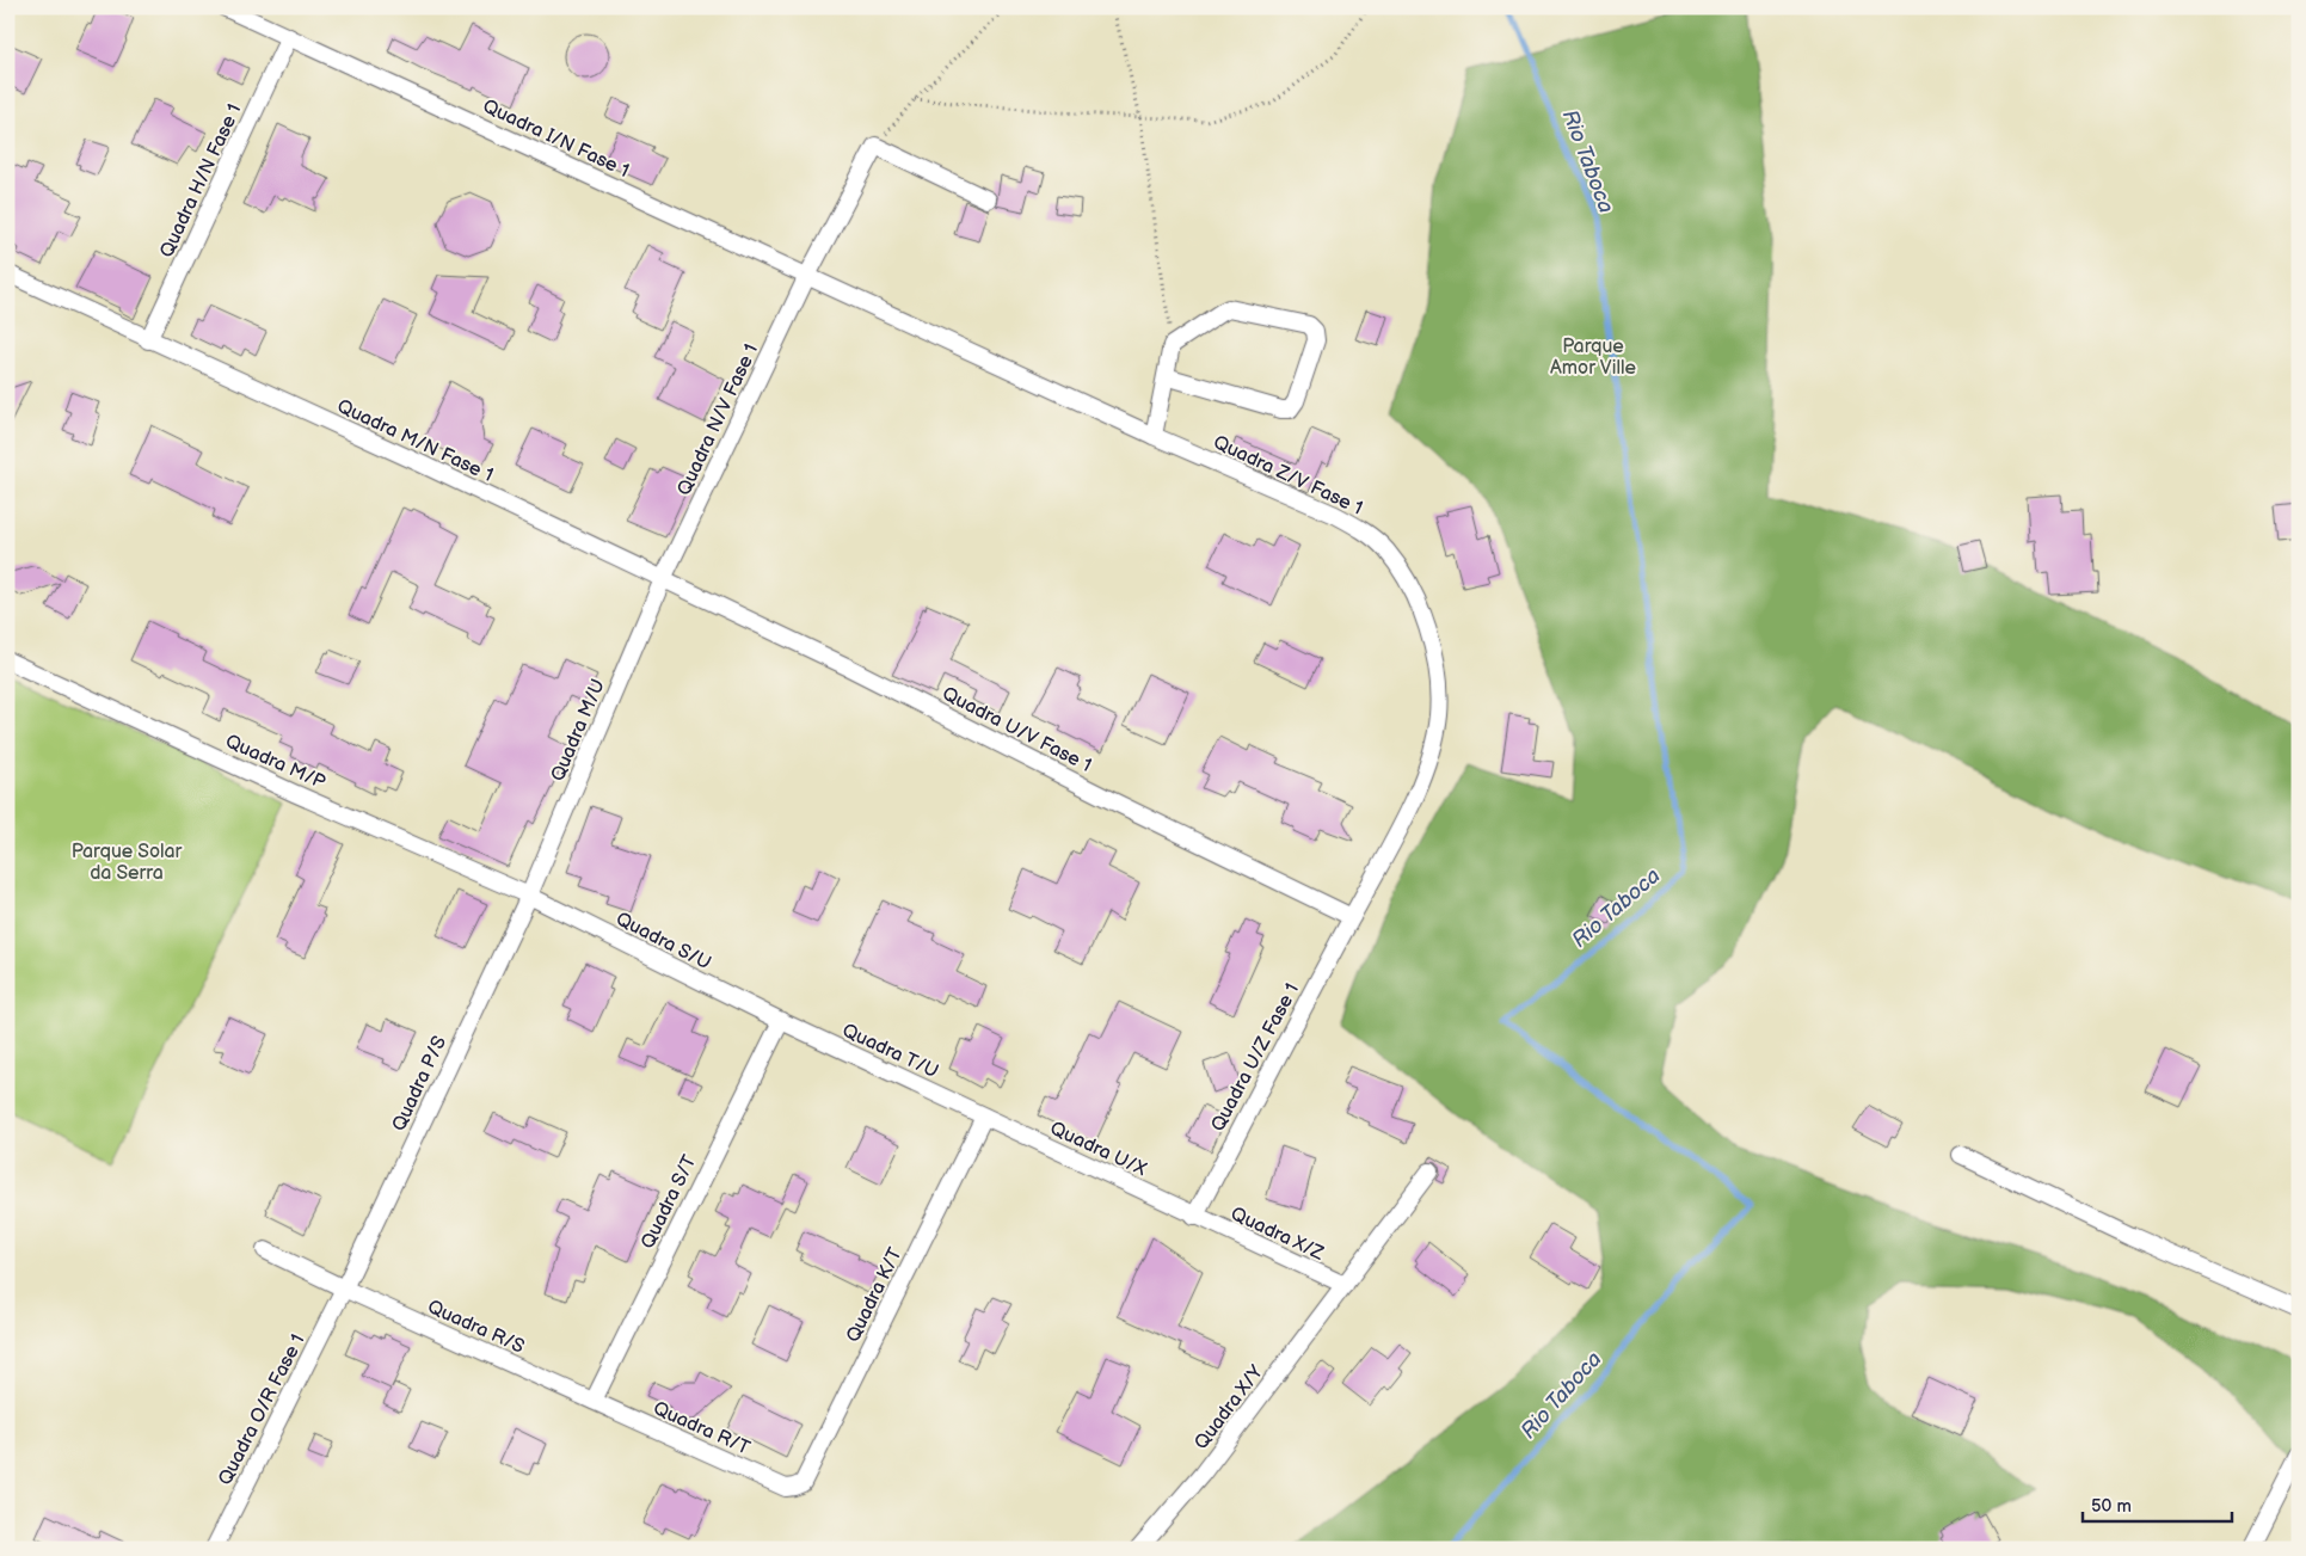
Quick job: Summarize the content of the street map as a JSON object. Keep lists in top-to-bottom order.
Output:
{
  "streets": {
    "street": [
      "Quadra I/N Fase 1",
      "Quadra H/N Fase 1",
      "Quadra N/V Fase 1",
      "Quadra M/N Fase 1",
      "Quadra Z/V Fase 1",
      "Quadra U/V Fase 1",
      "Quadra M/U",
      "Quadra M/P",
      "Quadra S/U",
      "Quadra T/U",
      "Quadra U/Z Fase 1",
      "Quadra P/S",
      "Quadra U/X",
      "Quadra S/T",
      "Quadra X/Z",
      "Quadra K/T",
      "Quadra R/S",
      "Quadra X/Y",
      "Quadra O/R Fase 1",
      "Quadra R/T"
    ]
  },
  "crossings": [
    ["Quadra I/N Fase 1", "Quadra H/N Fase 1"],
    ["Quadra I/N Fase 1", "Quadra N/V Fase 1"],
    ["Quadra I/N Fase 1", "Quadra Z/V Fase 1"],
    ["Quadra H/N Fase 1", "Quadra M/N Fase 1"],
    ["Quadra N/V Fase 1", "Quadra M/N Fase 1"],
    ["Quadra N/V Fase 1", "Quadra Z/V Fase 1"],
    ["Quadra N/V Fase 1", "Quadra U/V Fase 1"],
    ["Quadra N/V Fase 1", "Quadra M/U"],
    ["Quadra M/N Fase 1", "Quadra U/V Fase 1"],
    ["Quadra M/N Fase 1", "Quadra M/U"],
    ["Quadra Z/V Fase 1", "Quadra U/V Fase 1"],
    ["Quadra Z/V Fase 1", "Quadra U/Z Fase 1"],
    ["Quadra U/V Fase 1", "Quadra M/U"],
    ["Quadra U/V Fase 1", "Quadra U/Z Fase 1"],
    ["Quadra M/U", "Quadra M/P"],
    ["Quadra M/U", "Quadra S/U"],
    ["Quadra M/U", "Quadra P/S"],
    ["Quadra M/P", "Quadra S/U"],
    ["Quadra M/P", "Quadra P/S"],
    ["Quadra S/U", "Quadra T/U"],
    ["Quadra S/U", "Quadra P/S"],
    ["Quadra S/U", "Quadra S/T"],
    ["Quadra T/U", "Quadra U/X"],
    ["Quadra T/U", "Quadra S/T"],
    ["Quadra T/U", "Quadra K/T"],
    ["Quadra U/Z Fase 1", "Quadra U/X"],
    ["Quadra U/Z Fase 1", "Quadra X/Z"],
    ["Quadra P/S", "Quadra R/S"],
    ["Quadra P/S", "Quadra O/R Fase 1"],
    ["Quadra U/X", "Quadra X/Z"],
    ["Quadra U/X", "Quadra K/T"],
    ["Quadra S/T", "Quadra R/S"],
    ["Quadra S/T", "Quadra R/T"],
    ["Quadra X/Z", "Quadra X/Y"],
    ["Quadra K/T", "Quadra R/T"],
    ["Quadra R/S", "Quadra O/R Fase 1"],
    ["Quadra R/S", "Quadra R/T"]
  ],
  "water": ["Rio Taboca"],
  "parks": ["Parque Amor Ville", "Parque Solar da Serra"],
  "scale_bar": "50 m"
}
